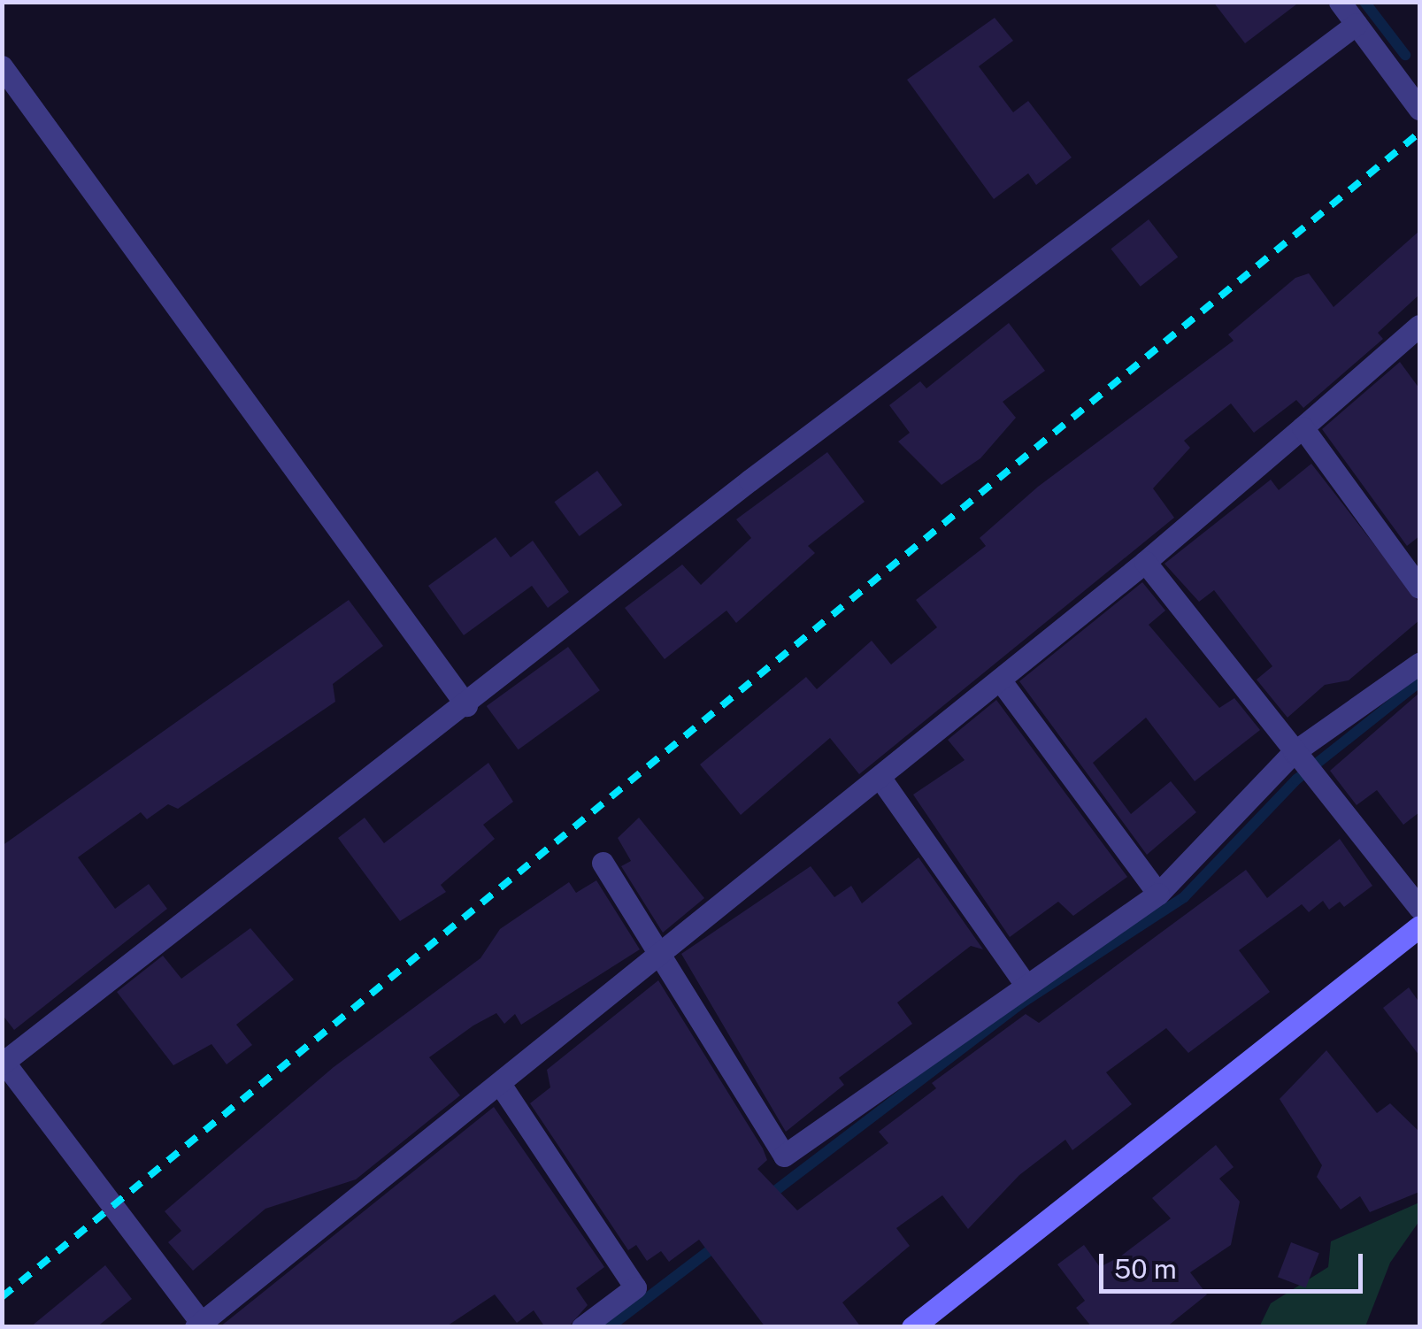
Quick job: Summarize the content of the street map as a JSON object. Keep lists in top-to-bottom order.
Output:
{
  "scale_bar": "50 m"
}
